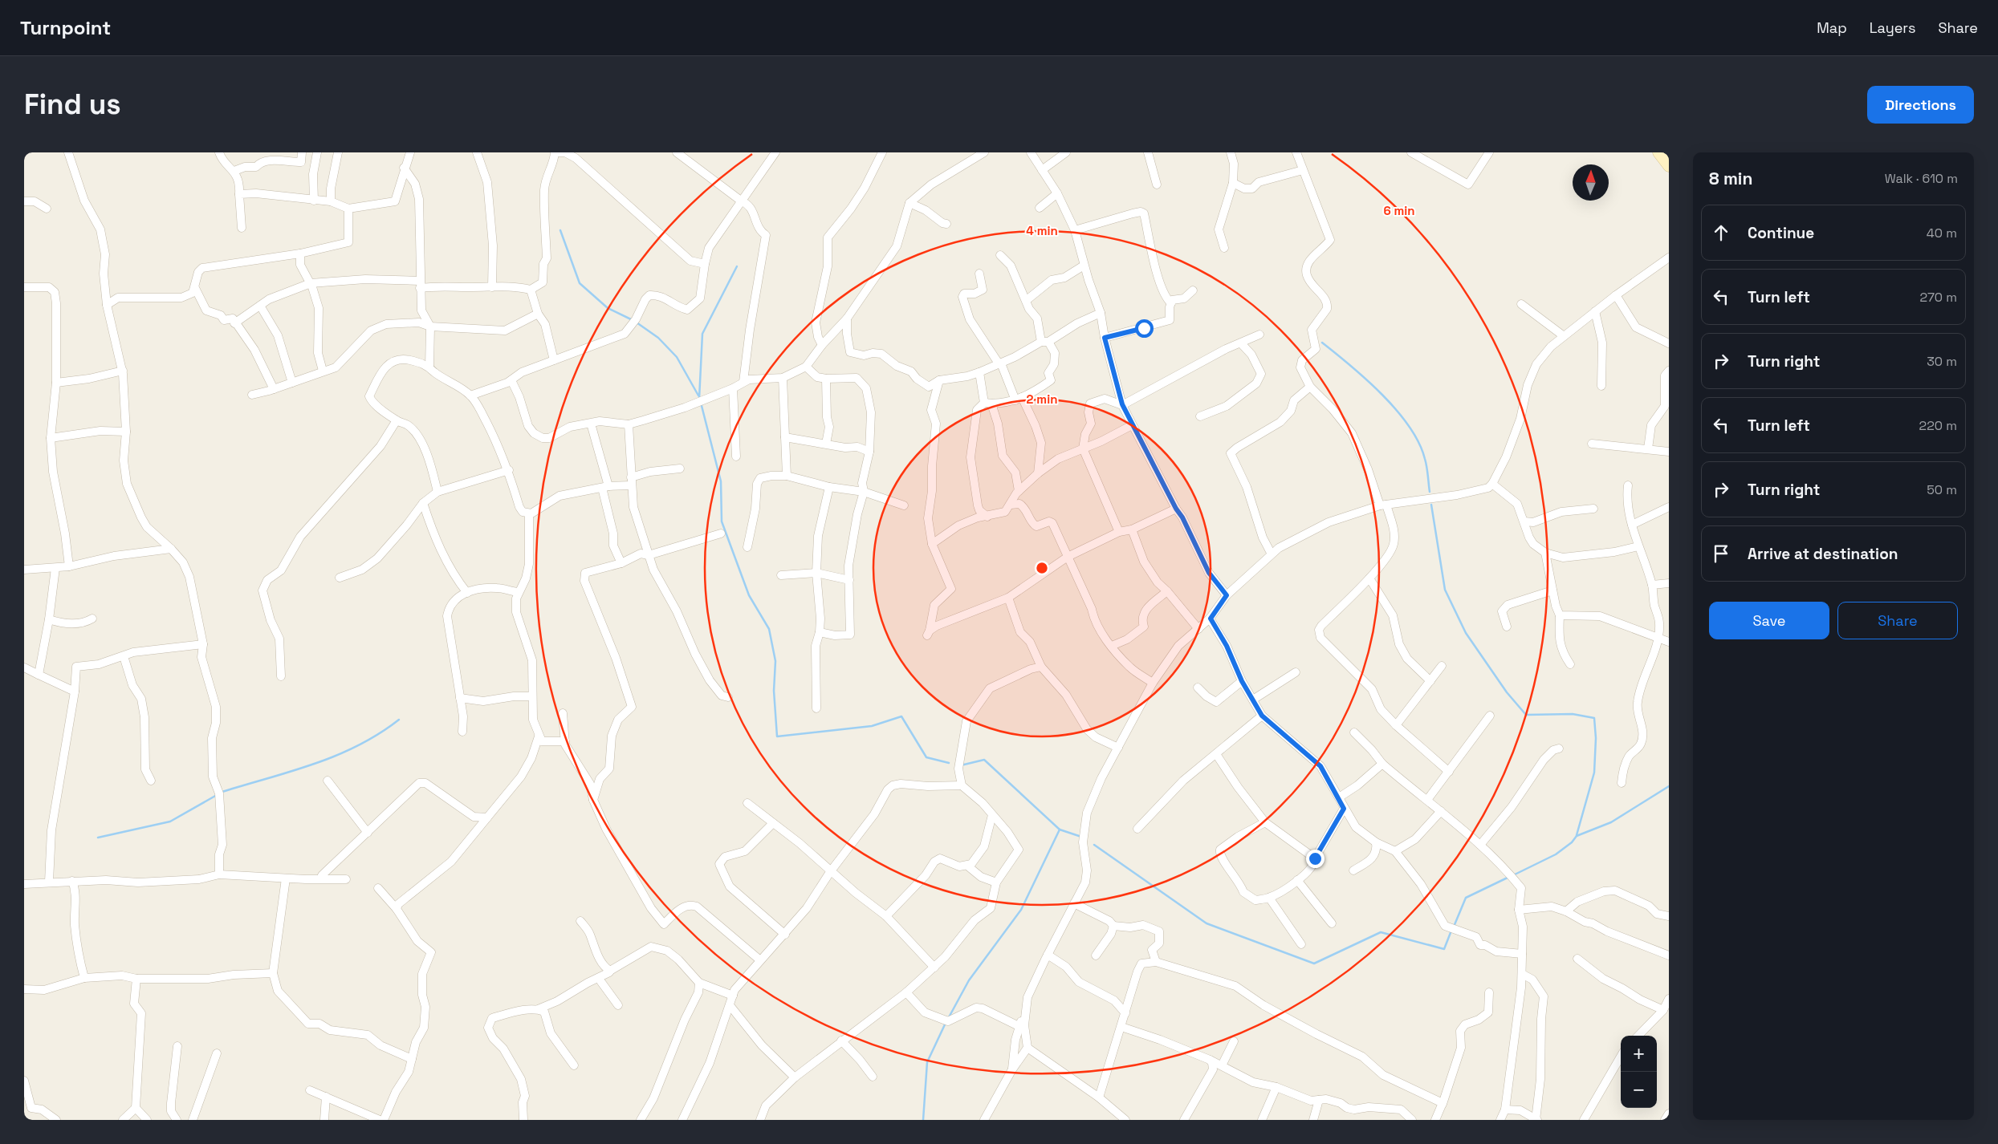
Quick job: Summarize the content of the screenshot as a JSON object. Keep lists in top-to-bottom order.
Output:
{
  "north": "top",
  "page": {
    "header": "Turnpoint",
    "nav": ["Map", "Layers", "Share"],
    "buttons": [
      "Directions",
      ["Save", "Share"]
    ],
    "title": "Find us",
    "heading": ["8 min", "Walk · 610 m"],
    "list": [
      ["Continue", "40 m"],
      ["Turn left", "270 m"],
      ["Turn right", "30 m"],
      ["Turn left", "220 m"],
      ["Turn right", "50 m"],
      "Arrive at destination"
    ],
    "map_buttons": ["+", "−"]
  },
  "rings": ["6 min", "4 min", "2 min"]
}
